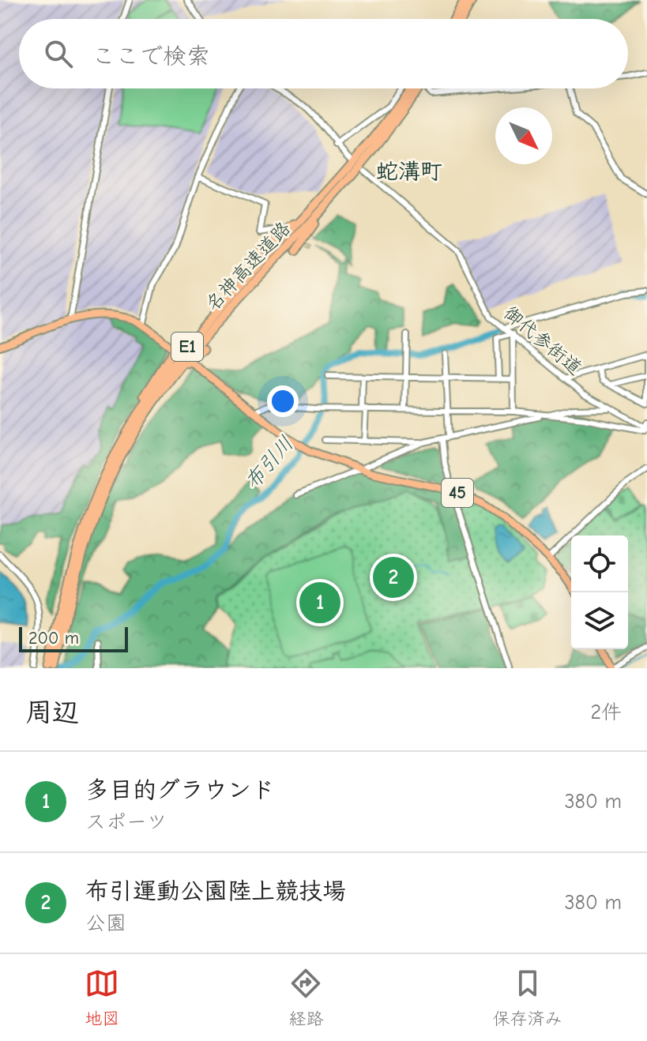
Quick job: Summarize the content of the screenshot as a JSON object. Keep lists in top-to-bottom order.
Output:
{
  "streets": {
    "highway": ["名神高速道路", "E1"],
    "main road": ["45"],
    "street": ["御代参街道"]
  },
  "districts": ["蛇溝町"],
  "water": ["布引川"],
  "scale_bar": "200 m",
  "north": "bottom right",
  "page": {
    "search": "ここで検索",
    "pins": ["2", "1"],
    "scale": "200 m",
    "heading": ["周辺", "2件"],
    "list": [
      {
        "mark": "1",
        "name": "多目的グラウンド",
        "note": "スポーツ",
        "value": "380 m"
      },
      {
        "mark": "2",
        "name": "布引運動公園陸上競技場",
        "note": "公園",
        "value": "380 m"
      }
    ],
    "nav": ["地図", "経路", "保存済み"]
  }
}
